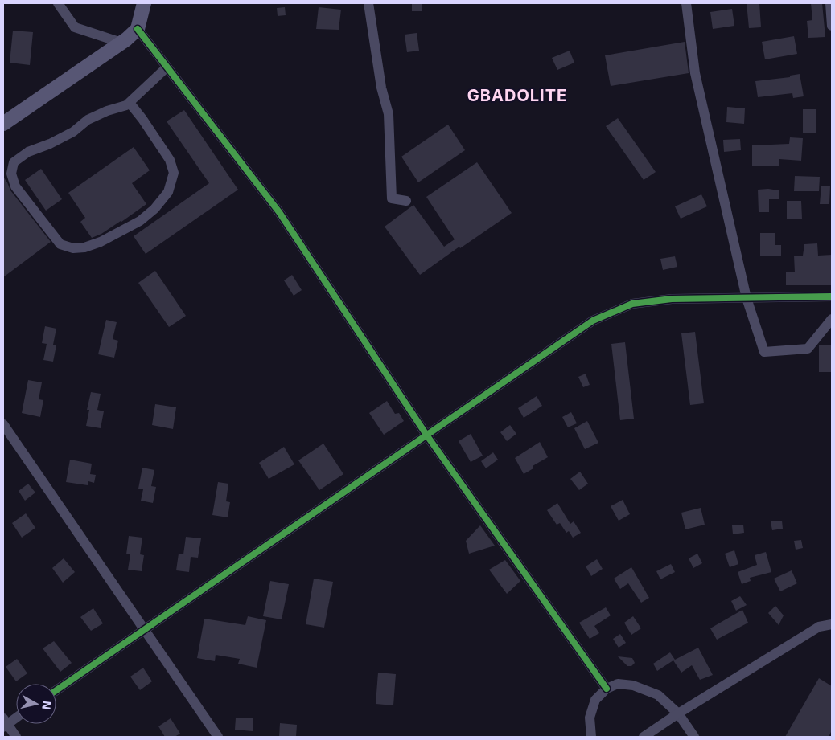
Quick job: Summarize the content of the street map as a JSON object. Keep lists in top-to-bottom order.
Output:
{
  "districts": ["GBADOLITE"],
  "north": "right"
}
